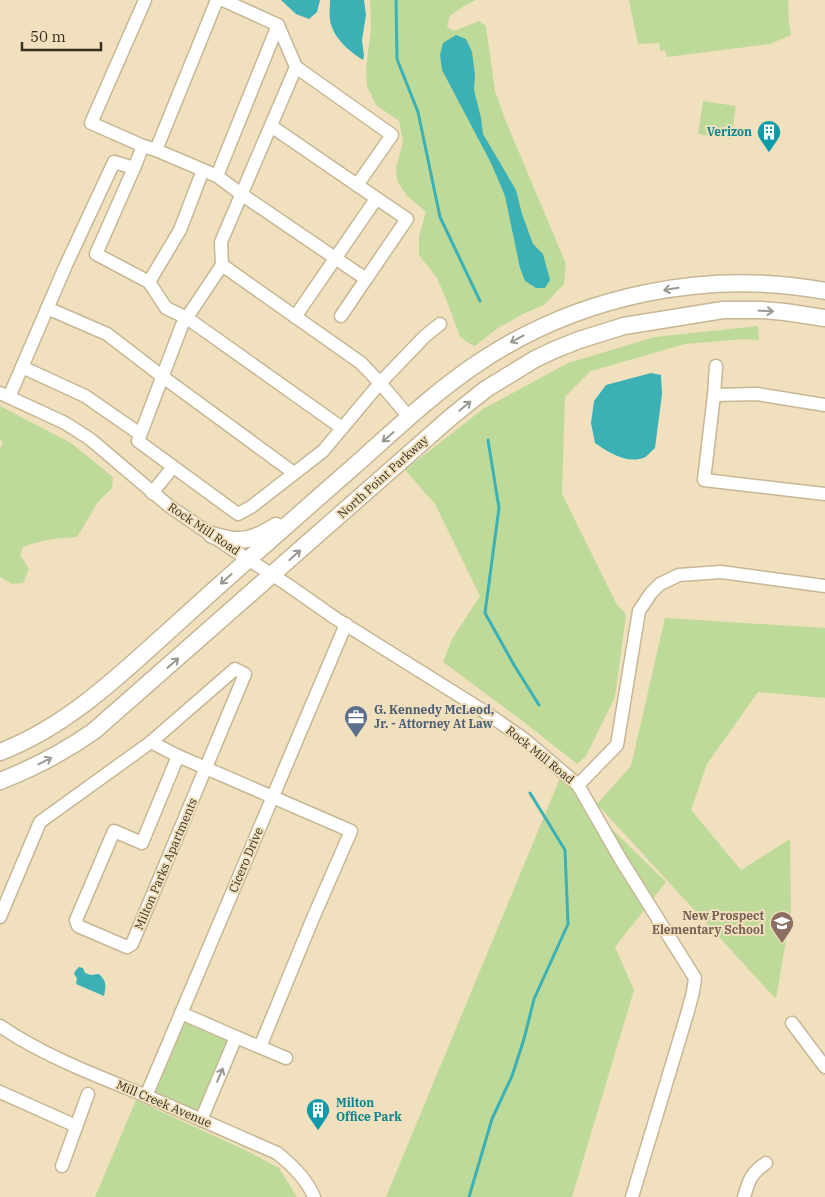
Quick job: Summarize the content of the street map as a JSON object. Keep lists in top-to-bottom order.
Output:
{
  "streets": {
    "street": [
      "North Point Parkway",
      "Rock Mill Road",
      "Cicero Drive",
      "Milton Parks Apartments",
      "Mill Creek Avenue"
    ]
  },
  "crossings": [
    ["North Point Parkway", "Rock Mill Road"],
    ["Rock Mill Road", "Cicero Drive"],
    ["Cicero Drive", "Mill Creek Avenue"]
  ],
  "places": {
    "building": ["Verizon", "Milton Office Park"],
    "office": ["G. Kennedy McLeod, Jr. - Attorney At Law"],
    "school or university": ["New Prospect Elementary School"]
  },
  "scale_bar": "50 m"
}
